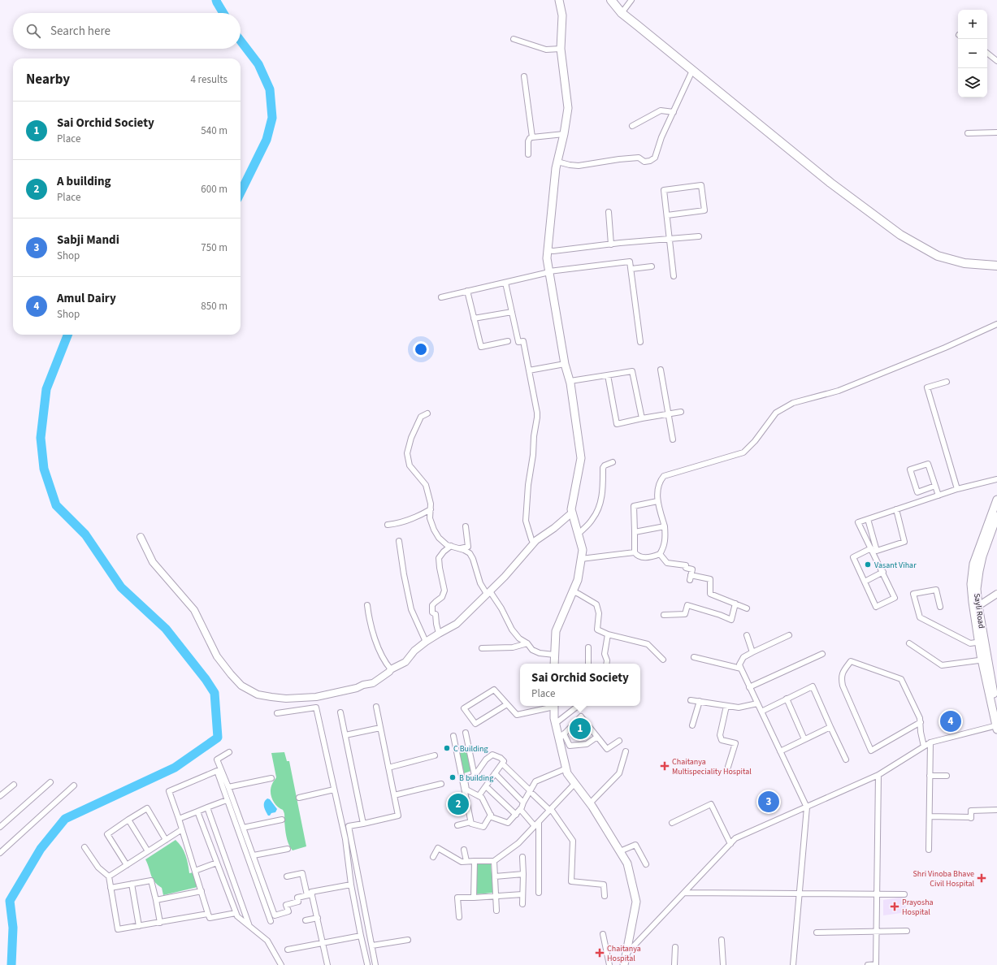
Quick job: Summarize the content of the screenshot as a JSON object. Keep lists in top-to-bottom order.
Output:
{
  "streets": {
    "main road": ["Sayli Road"]
  },
  "places": {
    "other": ["Vasant Vihar", "C Building", "B building"],
    "health": [
      "Chaitanya Multispeciality Hospital",
      "Shri Vinoba Bhave Civil Hospital",
      "Prayosha Hospital",
      "Chaitanya Hospital"
    ]
  },
  "page": {
    "map_buttons": ["+", "−"],
    "search": "Search here",
    "heading": ["Nearby", "4 results"],
    "list": [
      {
        "mark": "1",
        "name": "Sai Orchid Society",
        "note": "Place",
        "value": "540 m"
      },
      {
        "mark": "2",
        "name": "A building",
        "note": "Place",
        "value": "600 m"
      },
      {
        "mark": "3",
        "name": "Sabji Mandi",
        "note": "Shop",
        "value": "750 m"
      },
      {
        "mark": "4",
        "name": "Amul Dairy",
        "note": "Shop",
        "value": "850 m"
      }
    ],
    "popup": ["Sai Orchid Society", "Place"],
    "pins": [
      "4",
      "1",
      "3",
      "2"
    ]
  }
}
